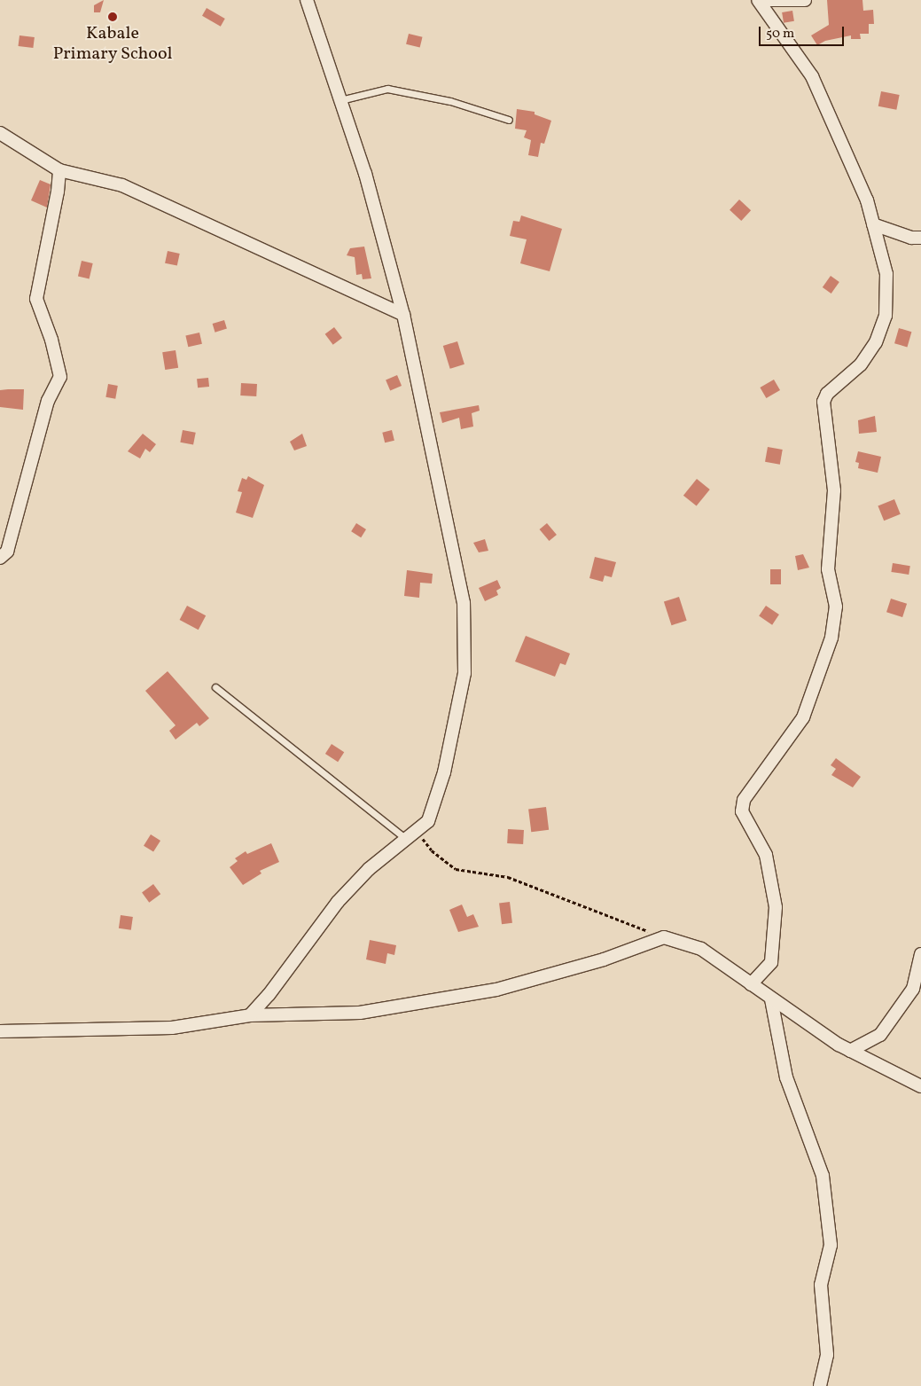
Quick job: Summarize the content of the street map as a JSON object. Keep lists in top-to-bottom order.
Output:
{
  "places": ["Kabale Primary School"],
  "scale_bar": "50 m"
}
